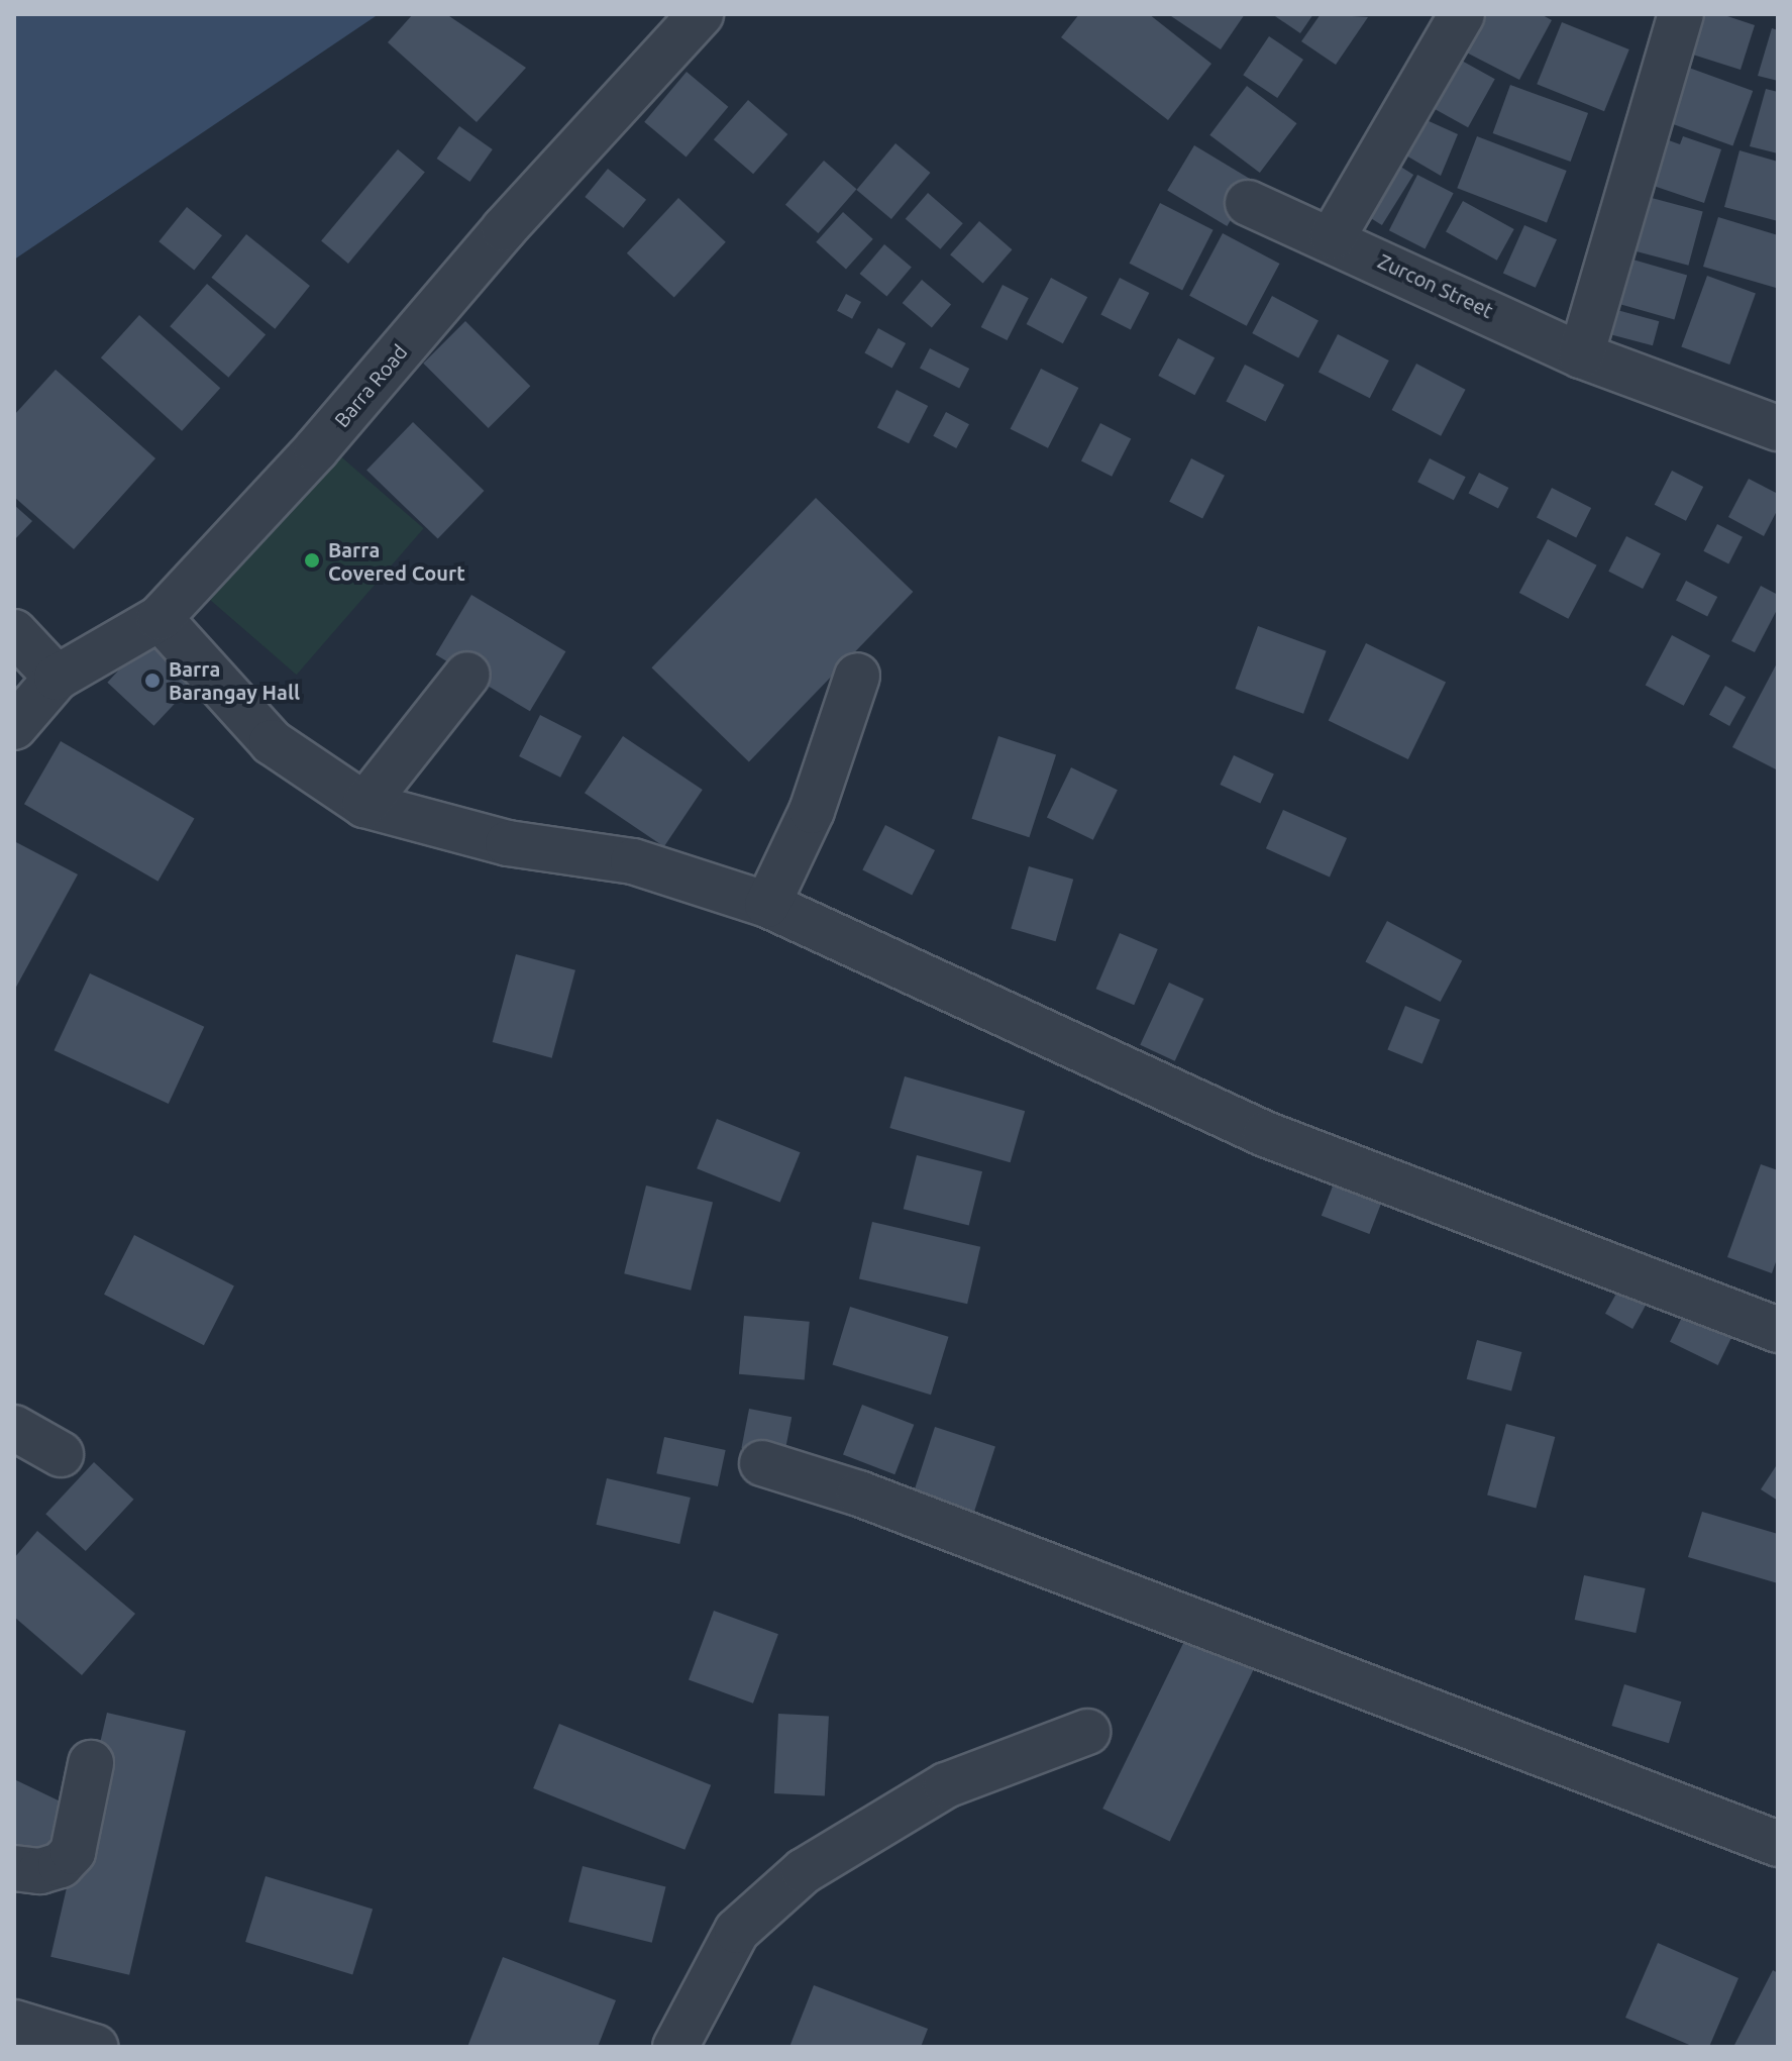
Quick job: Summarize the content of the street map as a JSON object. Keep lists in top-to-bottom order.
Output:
{
  "streets": {
    "street": ["Zurcon Street", "Barra Road"]
  },
  "places": ["Barra Covered Court", "Barra Barangay Hall"]
}
